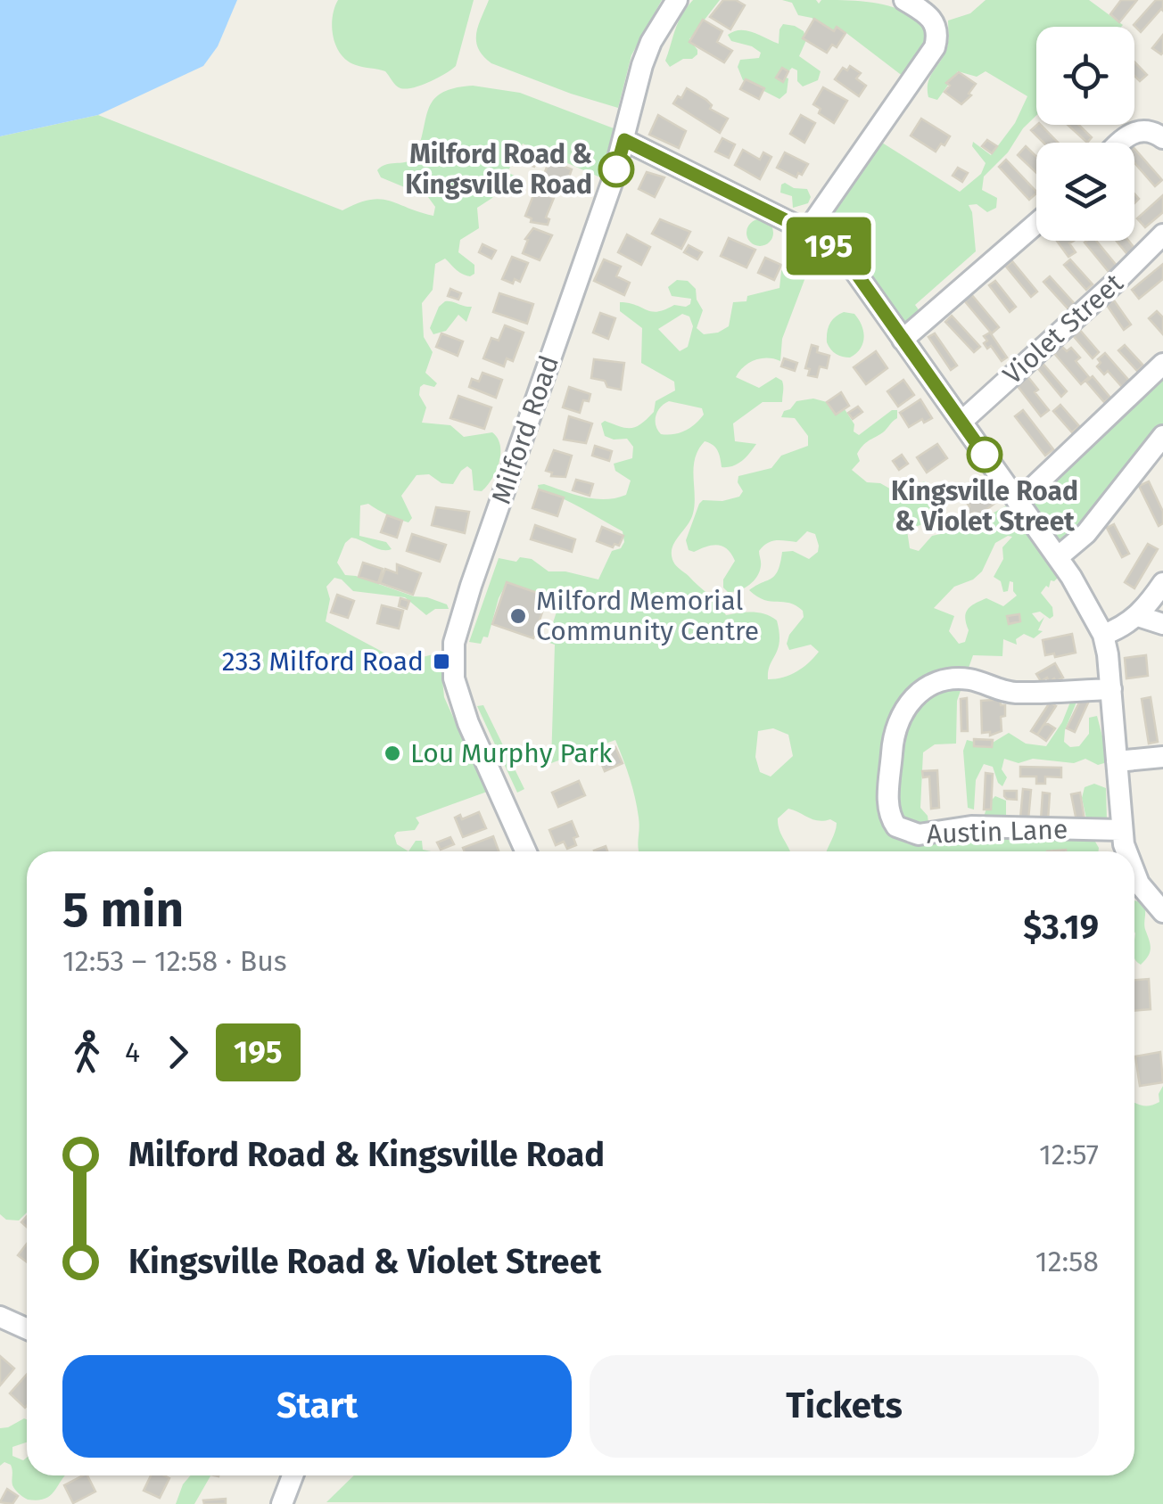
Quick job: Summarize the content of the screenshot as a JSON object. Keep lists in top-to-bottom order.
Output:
{
  "streets": {
    "street": ["Violet Street", "Milford Road", "Austin Lane"]
  },
  "places": {
    "other": [
      "Milford Road & Kingsville Road",
      "Kingsville Road & Violet Street",
      "Milford Memorial Community Centre",
      "Lou Murphy Park"
    ],
    "transit": ["233 Milford Road"]
  },
  "lines": ["bus line 195"],
  "page": {
    "on_map": "195",
    "heading": ["5 min", "12:53 – 12:58 · Bus", "$3.19"],
    "legs": ["4", "195"],
    "list": [
      {
        "name": "Milford Road & Kingsville Road",
        "value": "12:57"
      },
      {
        "name": "Kingsville Road & Violet Street",
        "value": "12:58"
      }
    ],
    "buttons": ["Start", "Tickets"]
  }
}
